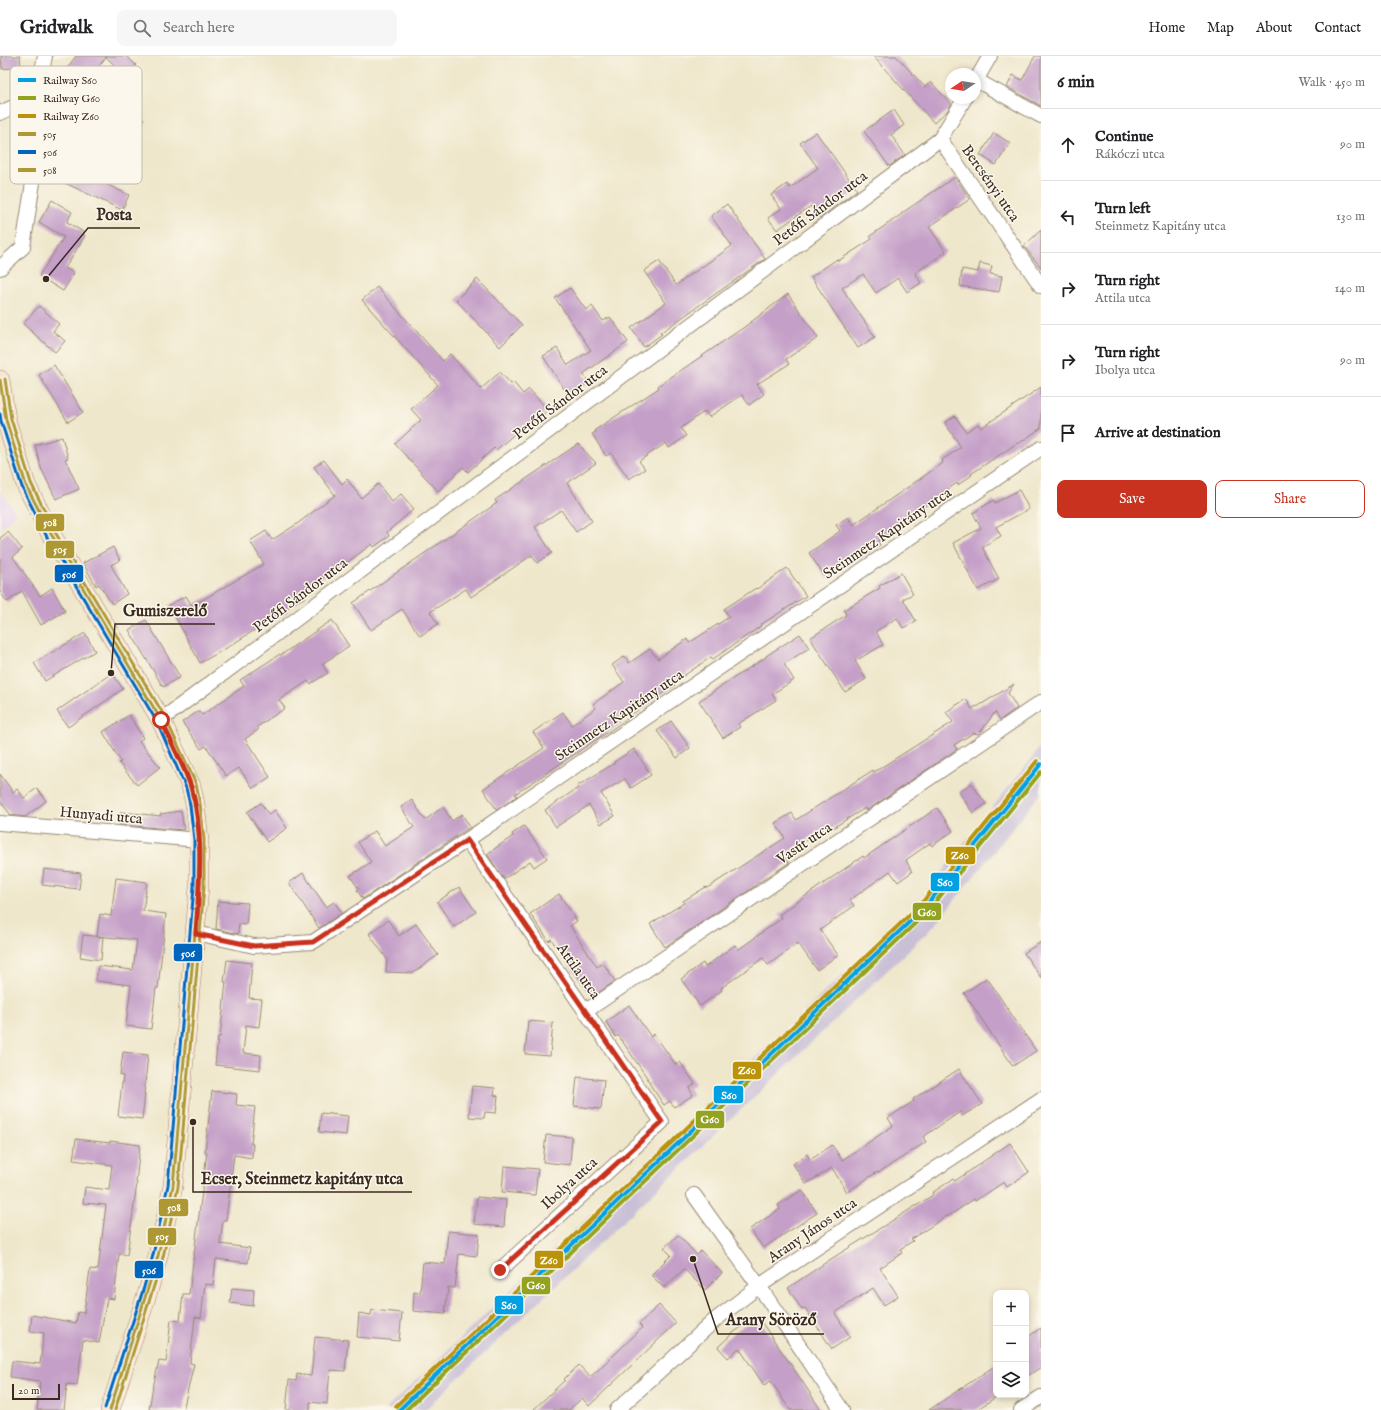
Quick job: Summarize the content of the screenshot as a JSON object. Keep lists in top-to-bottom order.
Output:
{
  "streets": {
    "street": [
      "Bercsényi utca",
      "Petőfi Sándor utca",
      "Steinmetz Kapitány utca",
      "Hunyadi utca",
      "Vasút utca",
      "Attila utca",
      "Ibolya utca",
      "Arany János utca"
    ]
  },
  "crossings": [
    ["Bercsényi utca", "Petőfi Sándor utca"],
    ["Steinmetz Kapitány utca", "Attila utca"],
    ["Vasút utca", "Attila utca"],
    ["Attila utca", "Ibolya utca"]
  ],
  "places": [
    "Posta",
    "Gumiszerelő",
    "Ecser, Steinmetz kapitány utca",
    "Arany Söröző"
  ],
  "lines": [
    "transit line 508",
    "transit line 505",
    "transit line 506",
    "rail line Z60",
    "rail line S60",
    "rail line G60"
  ],
  "legend": [
    "Railway S60",
    "Railway G60",
    "Railway Z60",
    "505",
    "506",
    "508"
  ],
  "scale_bar": "20 m",
  "north": "left",
  "page": {
    "header": "Gridwalk",
    "search": "Search here",
    "nav": [
      "Home",
      "Map",
      "About",
      "Contact"
    ],
    "heading": ["6 min", "Walk · 450 m"],
    "list": [
      ["Continue", "Rákóczi utca", "90 m"],
      ["Turn left", "Steinmetz Kapitány utca", "130 m"],
      ["Turn right", "Attila utca", "140 m"],
      ["Turn right", "Ibolya utca", "90 m"],
      "Arrive at destination"
    ],
    "buttons": ["Save", "Share"],
    "map_buttons": ["+", "−"],
    "scale": "20 m"
  }
}
